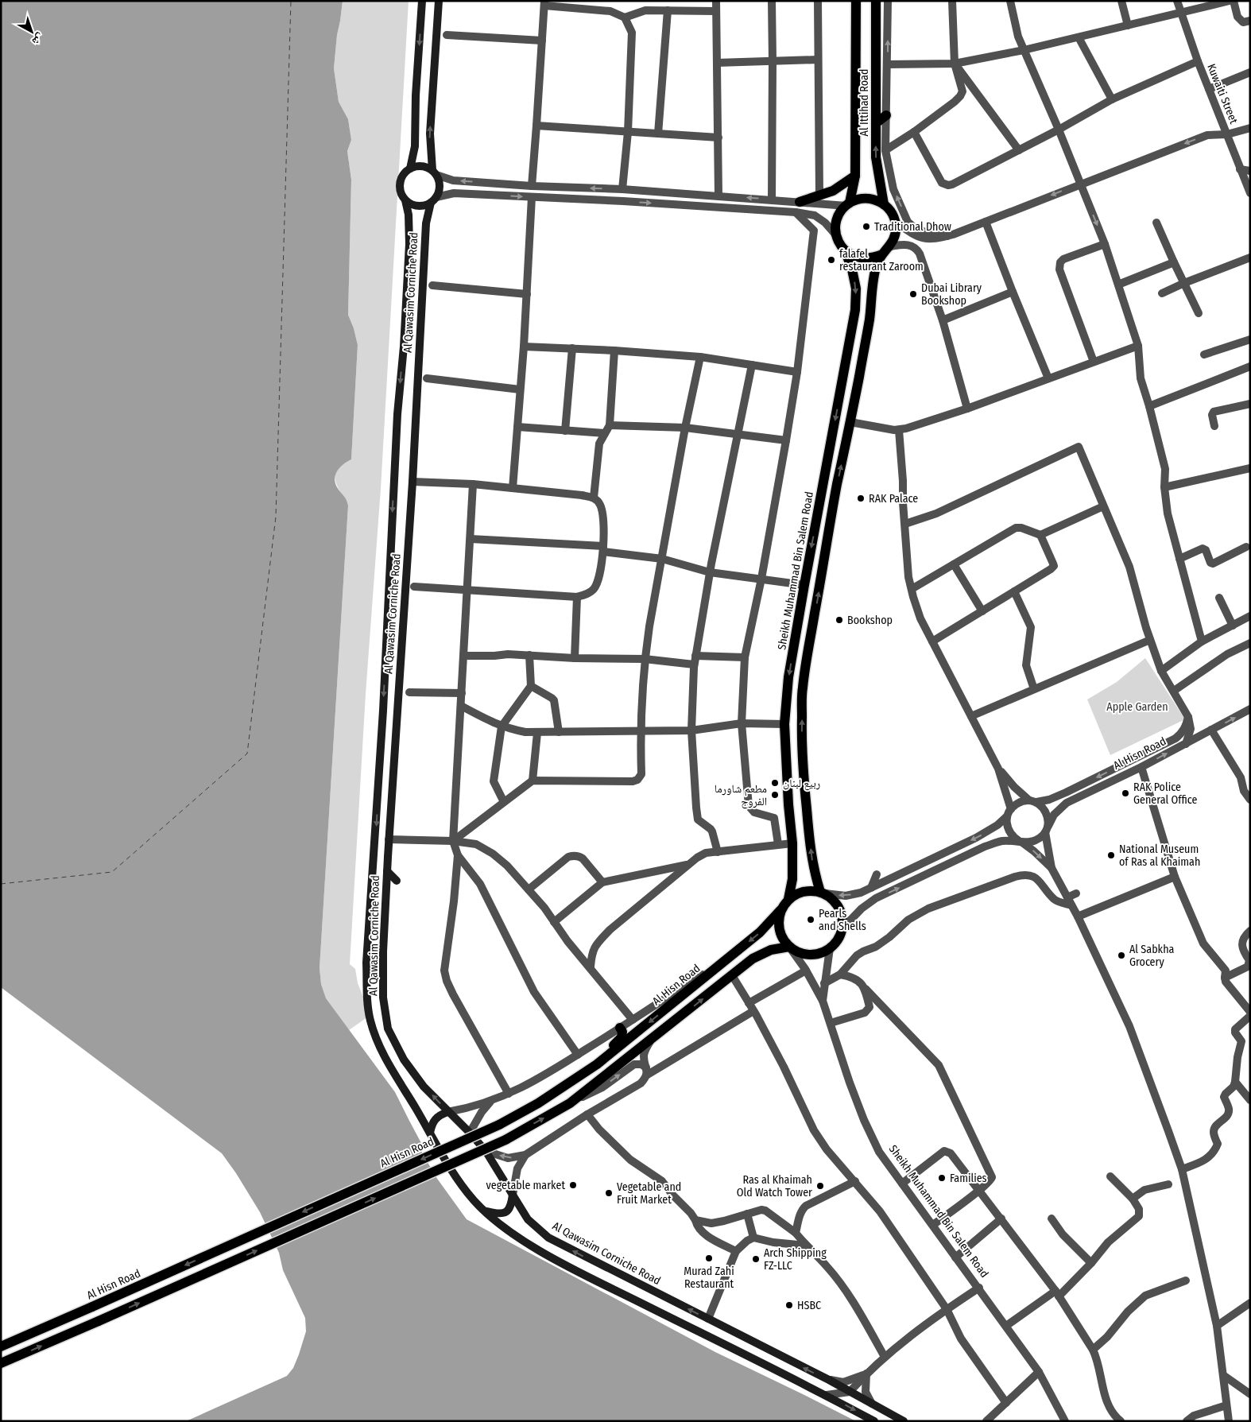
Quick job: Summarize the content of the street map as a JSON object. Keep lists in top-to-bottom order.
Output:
{
  "streets": {
    "main road": [
      "Al Ittihad Road",
      "Al Qawasim Corniche Road",
      "Sheikh Muhammad Bin Salem Road",
      "Al Hisn Road"
    ],
    "street": ["Kuwaiti Street"]
  },
  "crossings": [
    ["Al Ittihad Road", "Sheikh Muhammad Bin Salem Road"],
    ["Sheikh Muhammad Bin Salem Road", "Al Hisn Road"]
  ],
  "parks": ["Apple Garden"],
  "places": [
    "Traditional Dhow",
    "falafel restaurant Zaroom",
    "Dubai Library Bookshop",
    "RAK Palace",
    "Bookshop",
    "ربيع لبنان",
    "RAK Police General Office",
    "مطعم شاورما الفروج",
    "National Museum of Ras al Khaimah",
    "Pearls and Shells",
    "Al Sabkha Grocery",
    "Families",
    "vegetable market",
    "Ras al Khaimah Old Watch Tower",
    "Vegetable and Fruit Market",
    "Murad Zahi Restaurant",
    "Arch Shipping FZ-LLC",
    "HSBC"
  ],
  "north": "bottom right"
}
